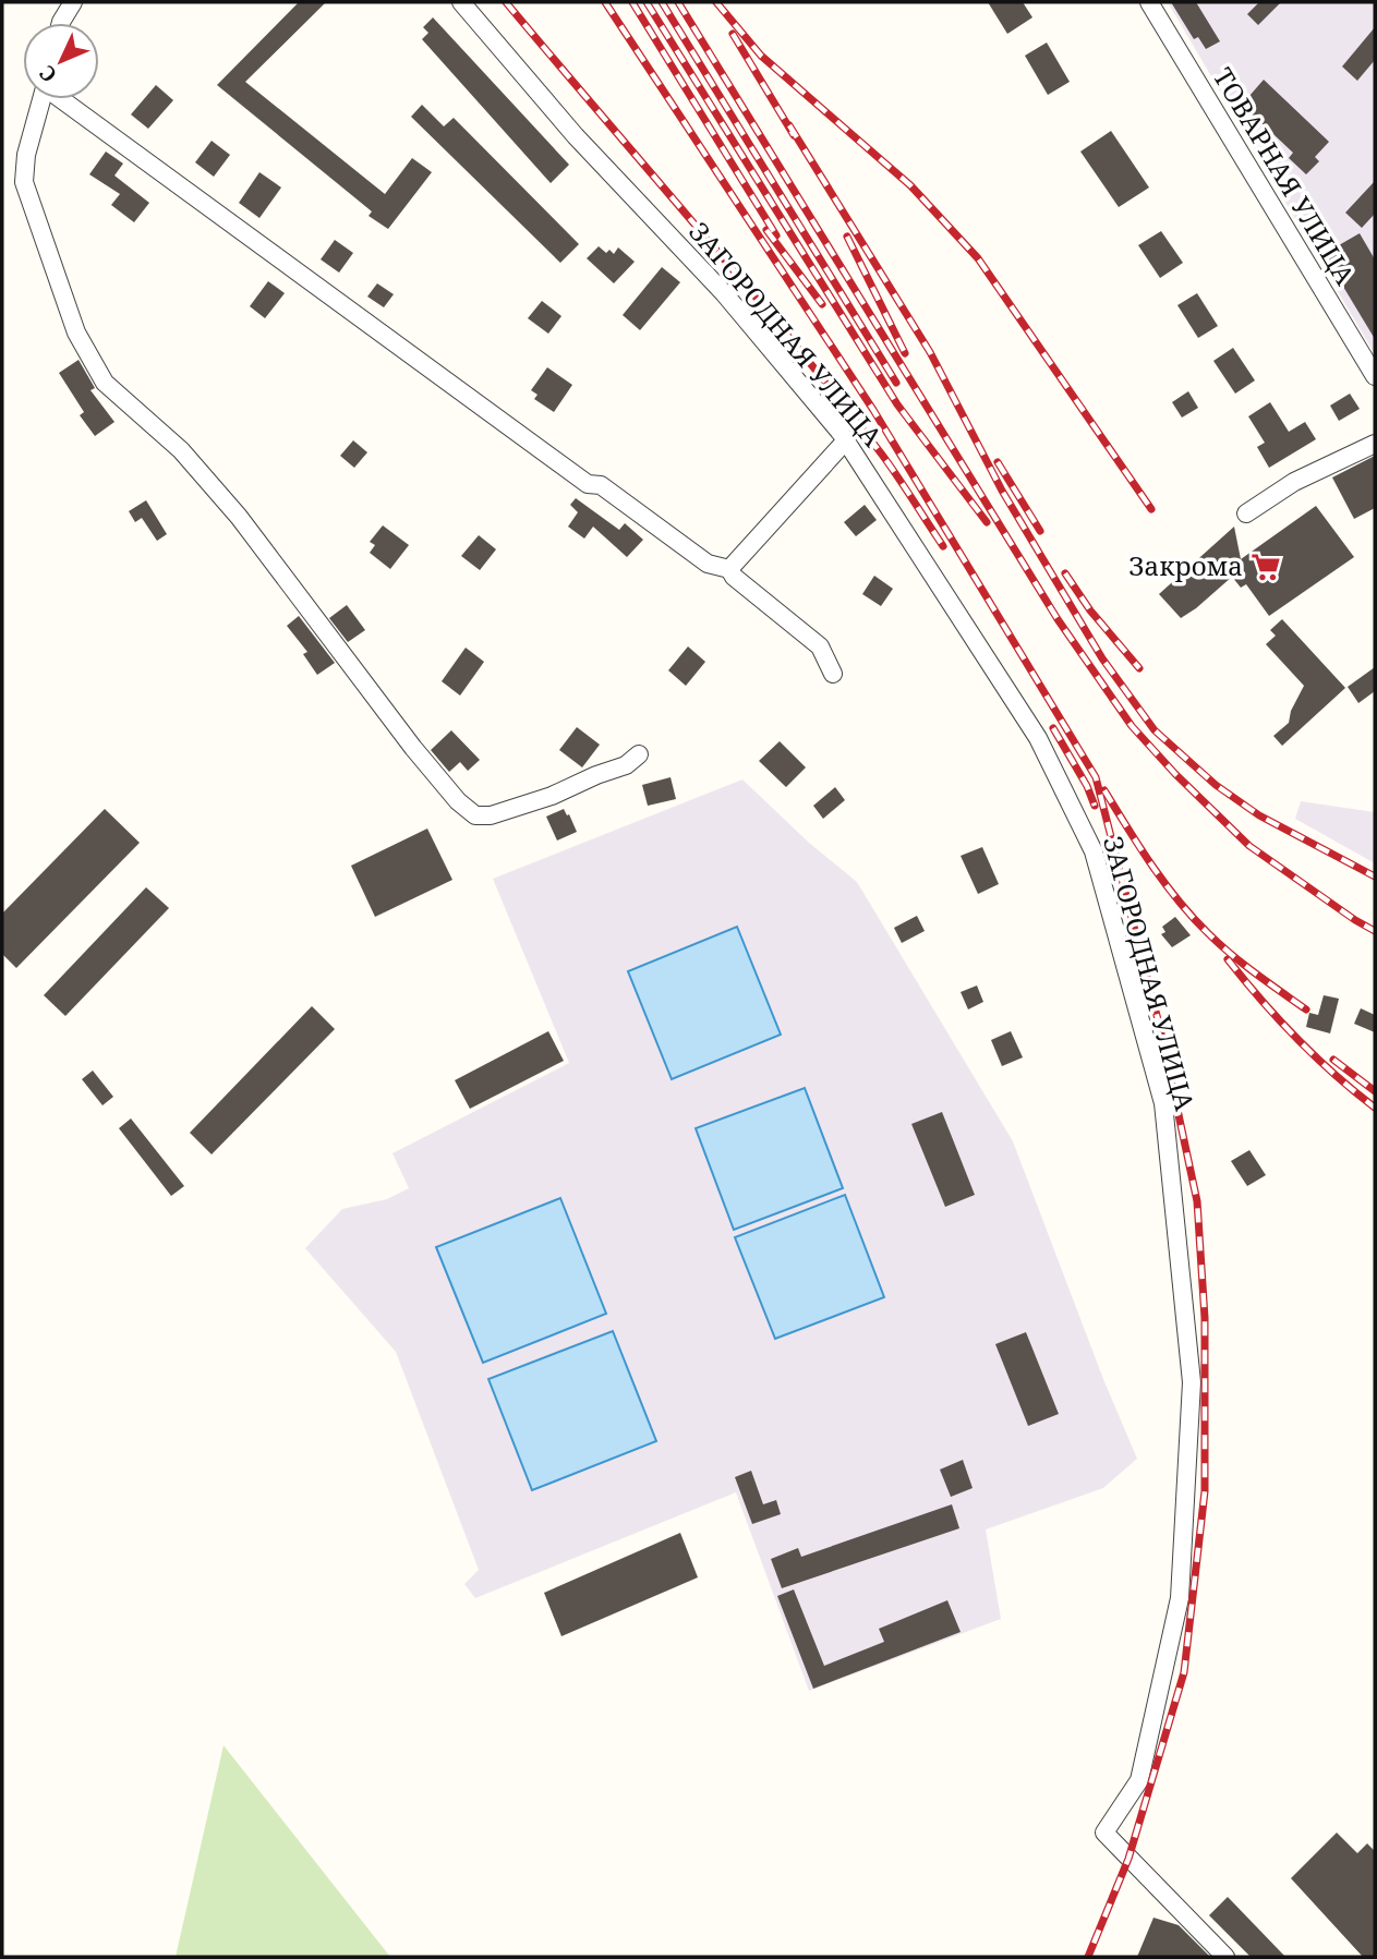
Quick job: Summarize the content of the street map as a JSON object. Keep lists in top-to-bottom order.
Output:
{
  "streets": {
    "street": ["ТОВАРНАЯ УЛИЦА", "ЗАГОРОДНАЯ УЛИЦА"]
  },
  "places": {
    "supermarket": ["Закрома"]
  },
  "north": "bottom left"
}
